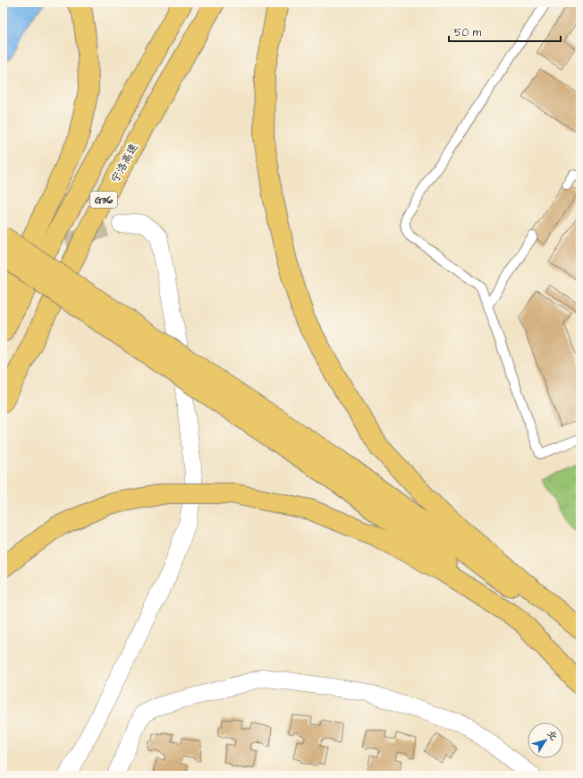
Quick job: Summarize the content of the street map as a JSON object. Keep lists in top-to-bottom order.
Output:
{
  "streets": {
    "highway": ["宁洛高速", "G36"]
  },
  "scale_bar": "50 m",
  "north": "top right"
}
